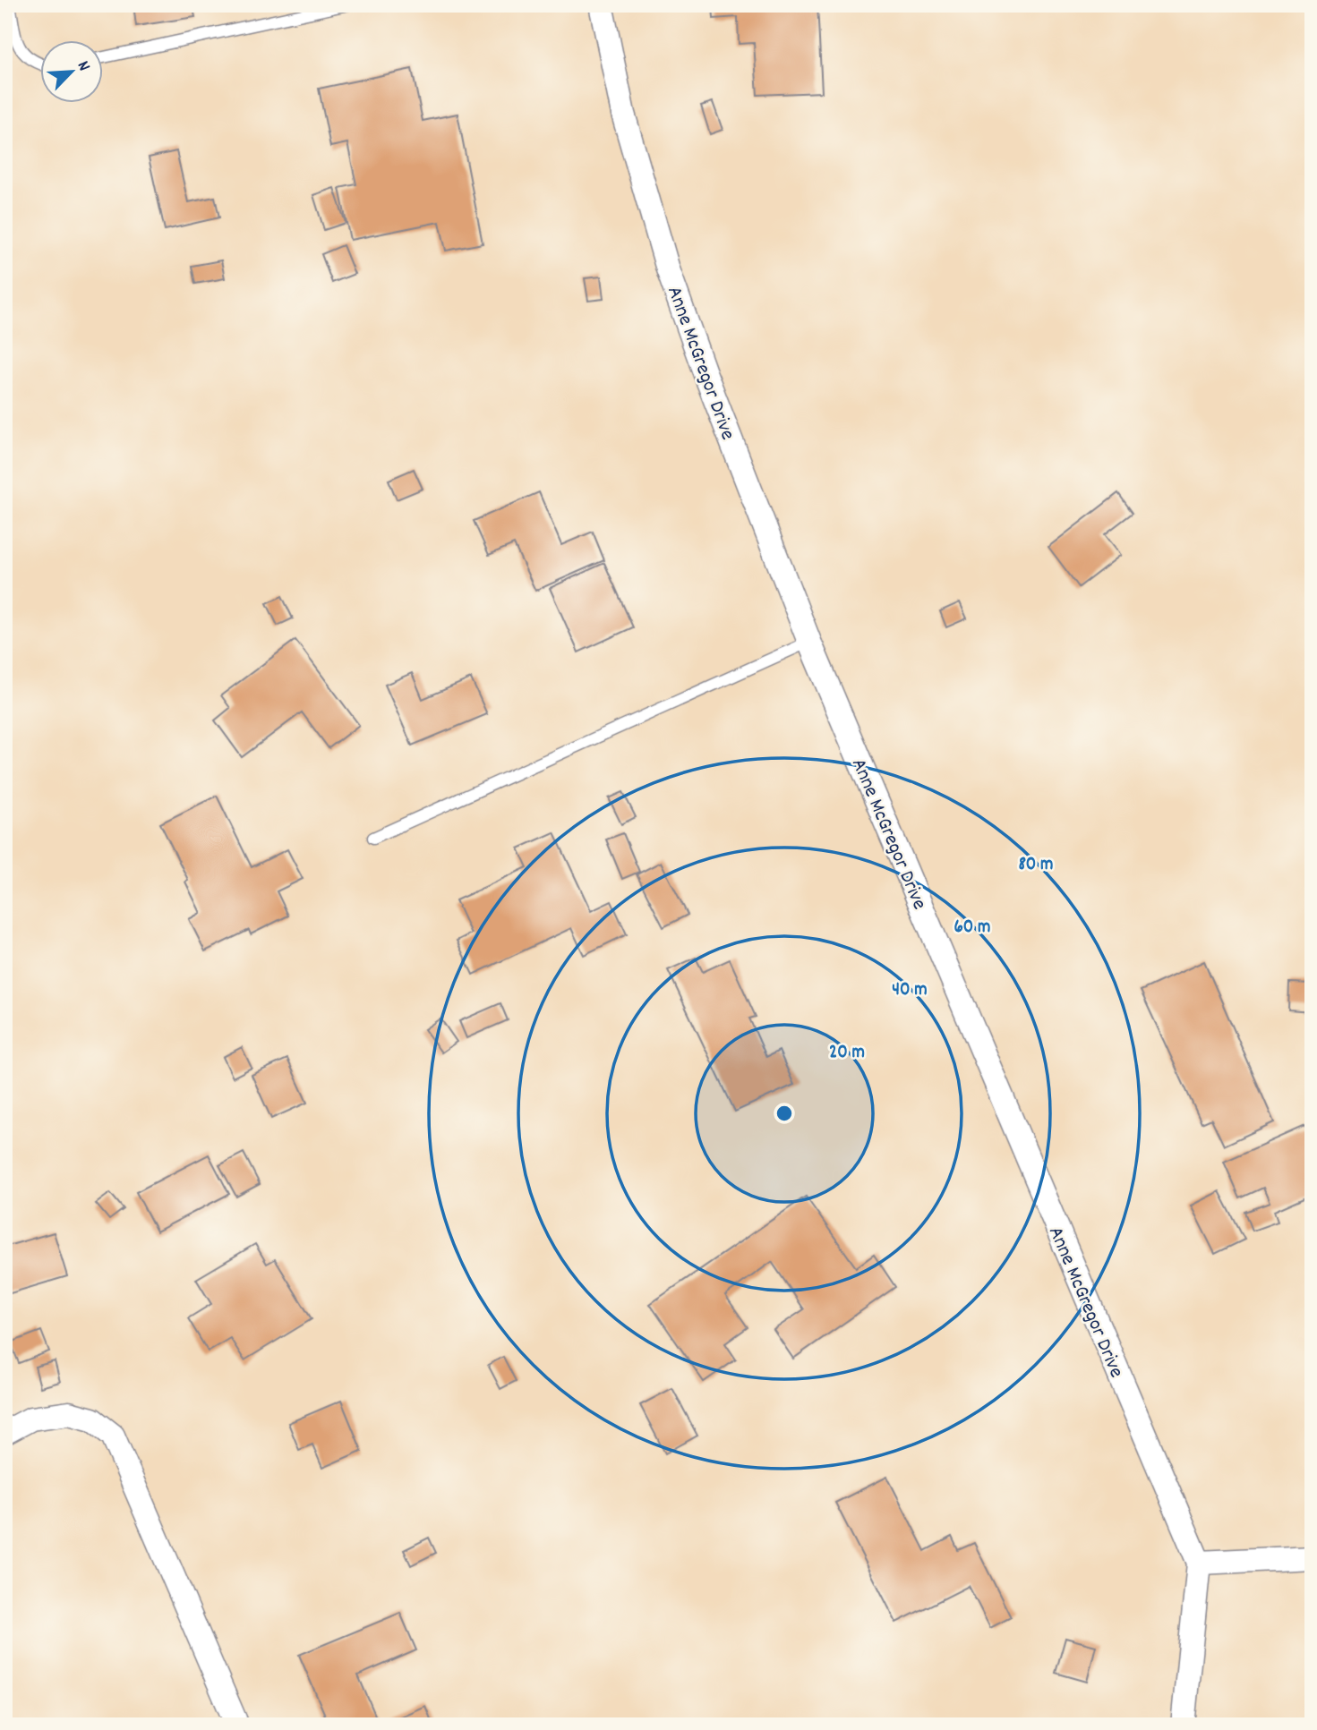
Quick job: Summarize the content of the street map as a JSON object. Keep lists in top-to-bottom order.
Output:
{
  "streets": {
    "street": ["Anne McGregor Drive"]
  },
  "north": "top right",
  "rings": [
    "80 m",
    "60 m",
    "40 m",
    "20 m"
  ]
}
